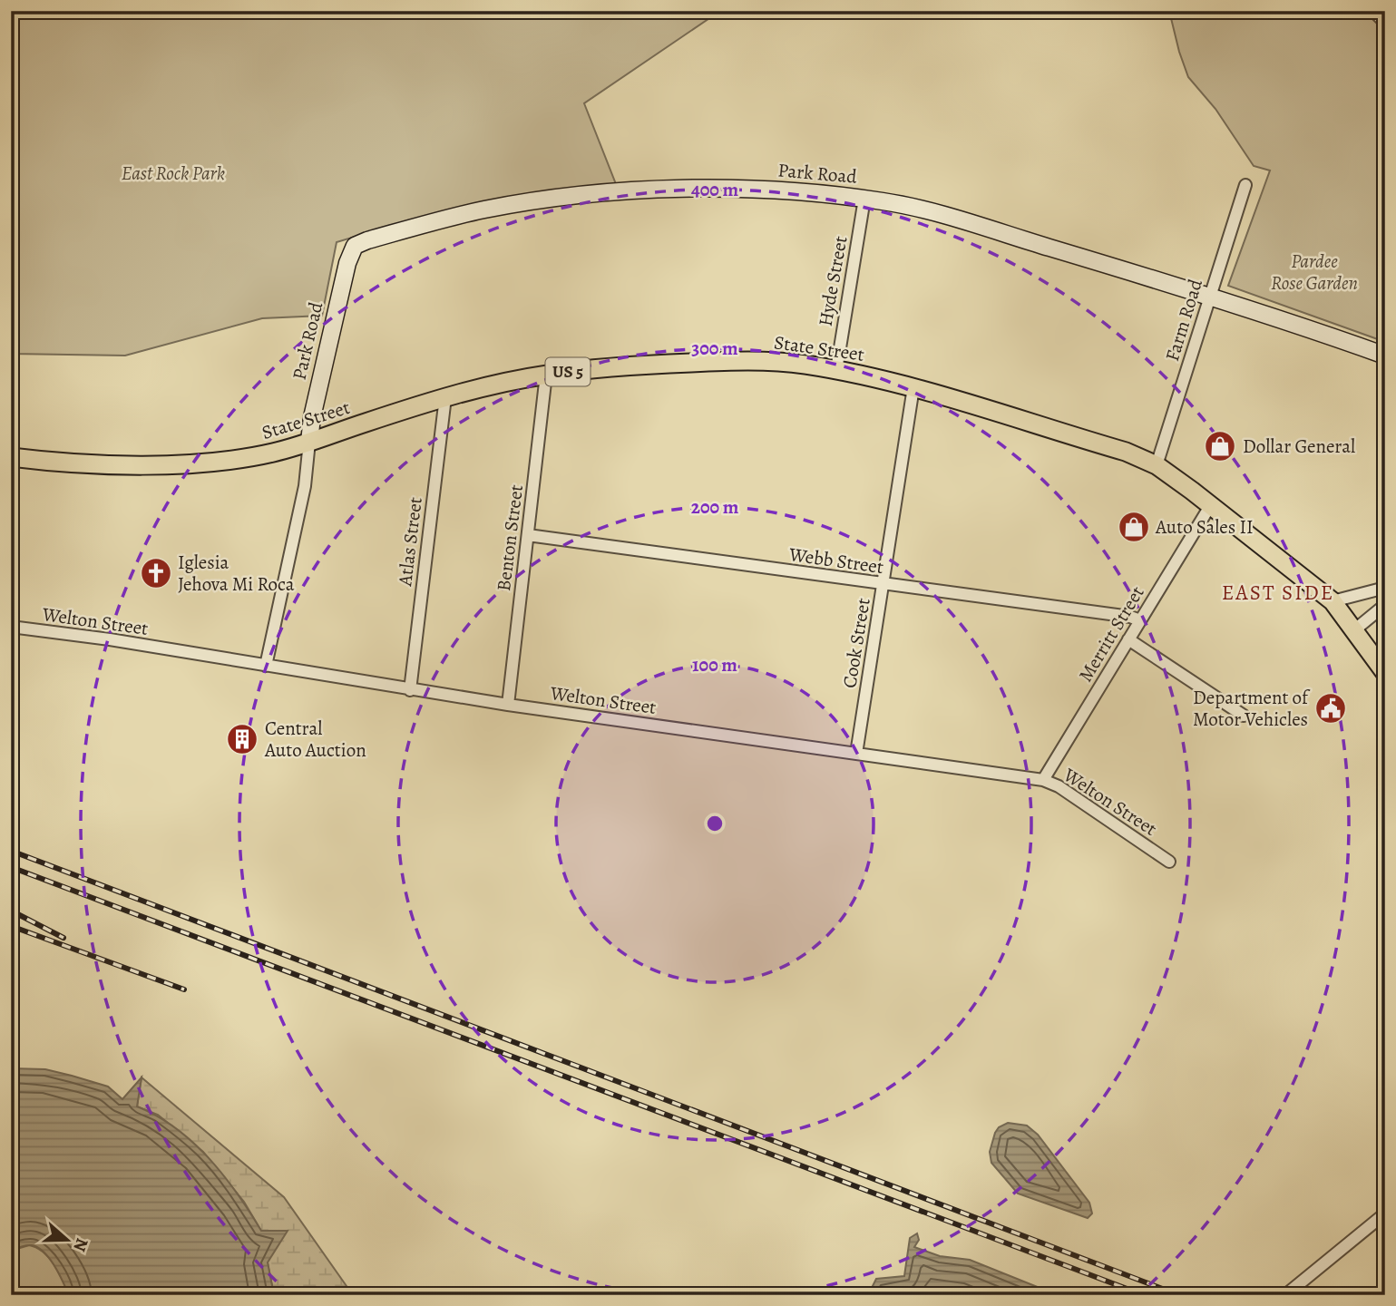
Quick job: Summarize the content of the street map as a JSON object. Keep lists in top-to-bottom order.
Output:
{
  "streets": {
    "main road": ["Park Road", "State Street", "US 5"],
    "street": [
      "Hyde Street",
      "Farm Road",
      "Benton Street",
      "Atlas Street",
      "Webb Street",
      "Welton Street",
      "Merritt Street",
      "Cook Street"
    ]
  },
  "crossings": [
    ["Park Road", "Hyde Street"],
    ["Park Road", "Farm Road"],
    ["Park Road", "State Street"],
    ["Hyde Street", "State Street"],
    ["Farm Road", "State Street"],
    ["State Street", "Benton Street"],
    ["State Street", "Atlas Street"],
    ["State Street", "Merritt Street"],
    ["State Street", "Cook Street"],
    ["Benton Street", "Webb Street"],
    ["Benton Street", "Welton Street"],
    ["Atlas Street", "Welton Street"],
    ["Webb Street", "Merritt Street"],
    ["Webb Street", "Cook Street"],
    ["Welton Street", "Merritt Street"],
    ["Welton Street", "Cook Street"]
  ],
  "districts": ["EAST SIDE"],
  "parks": ["East Rock Park", "Pardee Rose Garden"],
  "places": {
    "shop": ["Dollar General", "Auto Sales II"],
    "church": ["Iglesia Jehova Mi Roca"],
    "public building": ["Department of Motor Vehicles"],
    "building": ["Central Auto Auction"]
  },
  "north": "right",
  "rings": [
    "400 m",
    "300 m",
    "200 m",
    "100 m"
  ]
}
